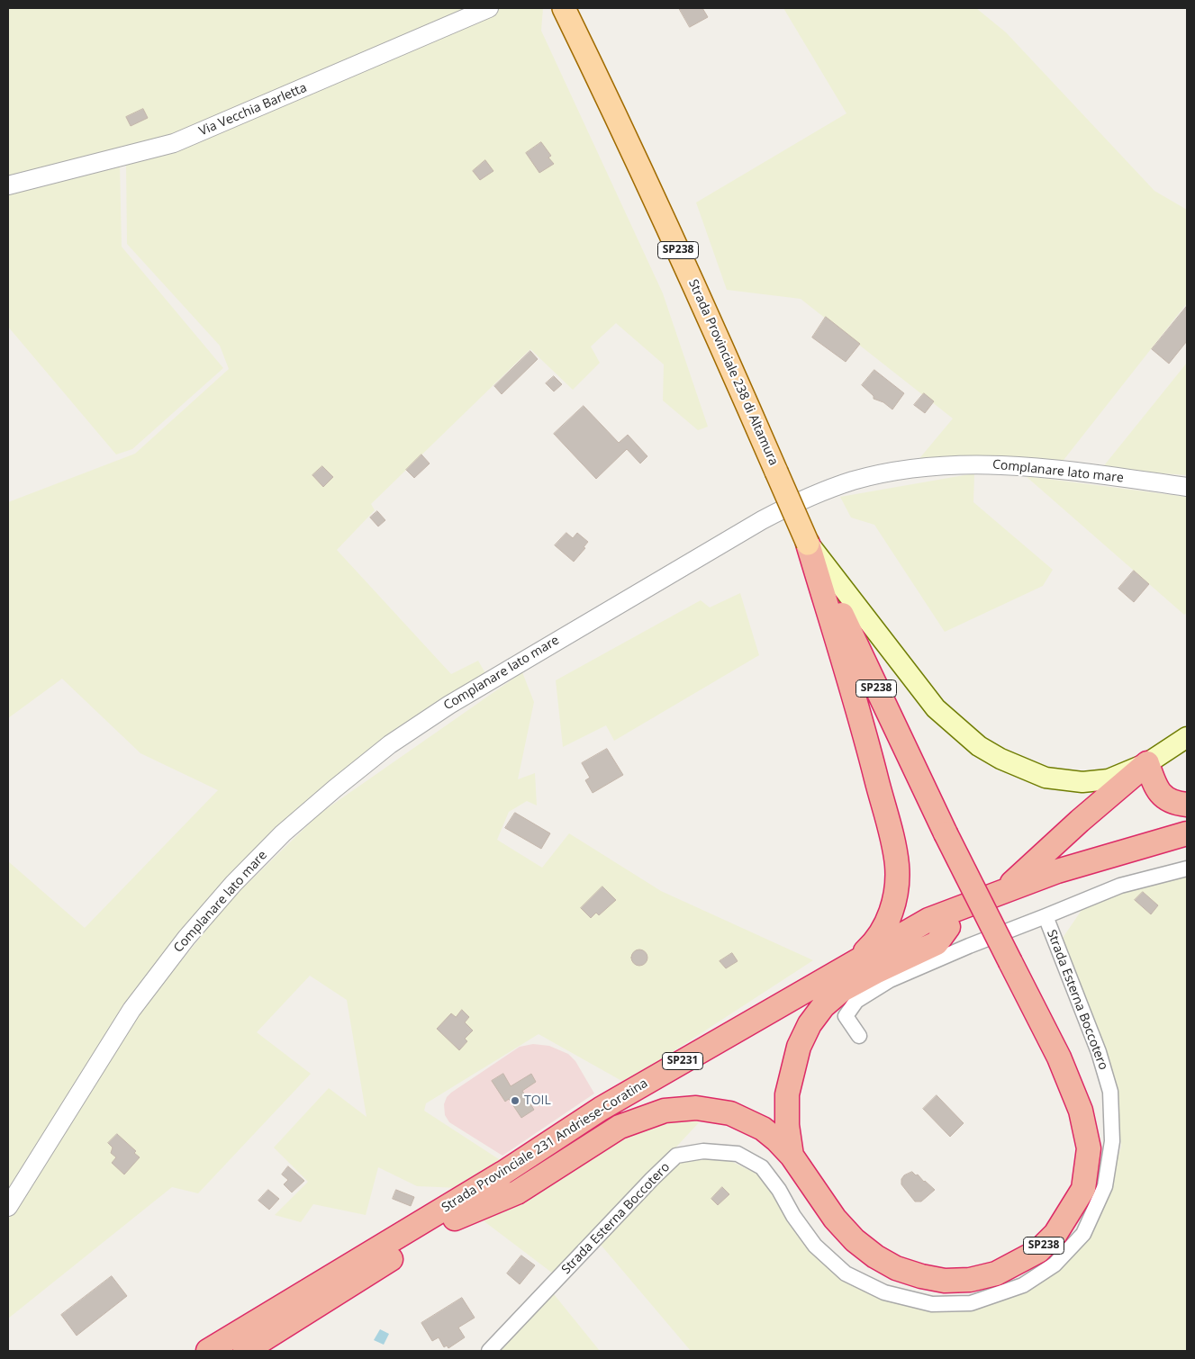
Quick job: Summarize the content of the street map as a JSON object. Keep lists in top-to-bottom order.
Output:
{
  "streets": {
    "highway": ["SP238", "SP231", "Strada Provinciale 231 Andriese-Coratina"],
    "main road": ["Strada Provinciale 238 di Altamura"],
    "street": ["Via Vecchia Barletta", "Complanare lato mare", "Strada Esterna Boccotero"]
  },
  "crossings": [
    ["SP238", "Strada Provinciale 238 di Altamura"]
  ],
  "places": ["TOIL"]
}
